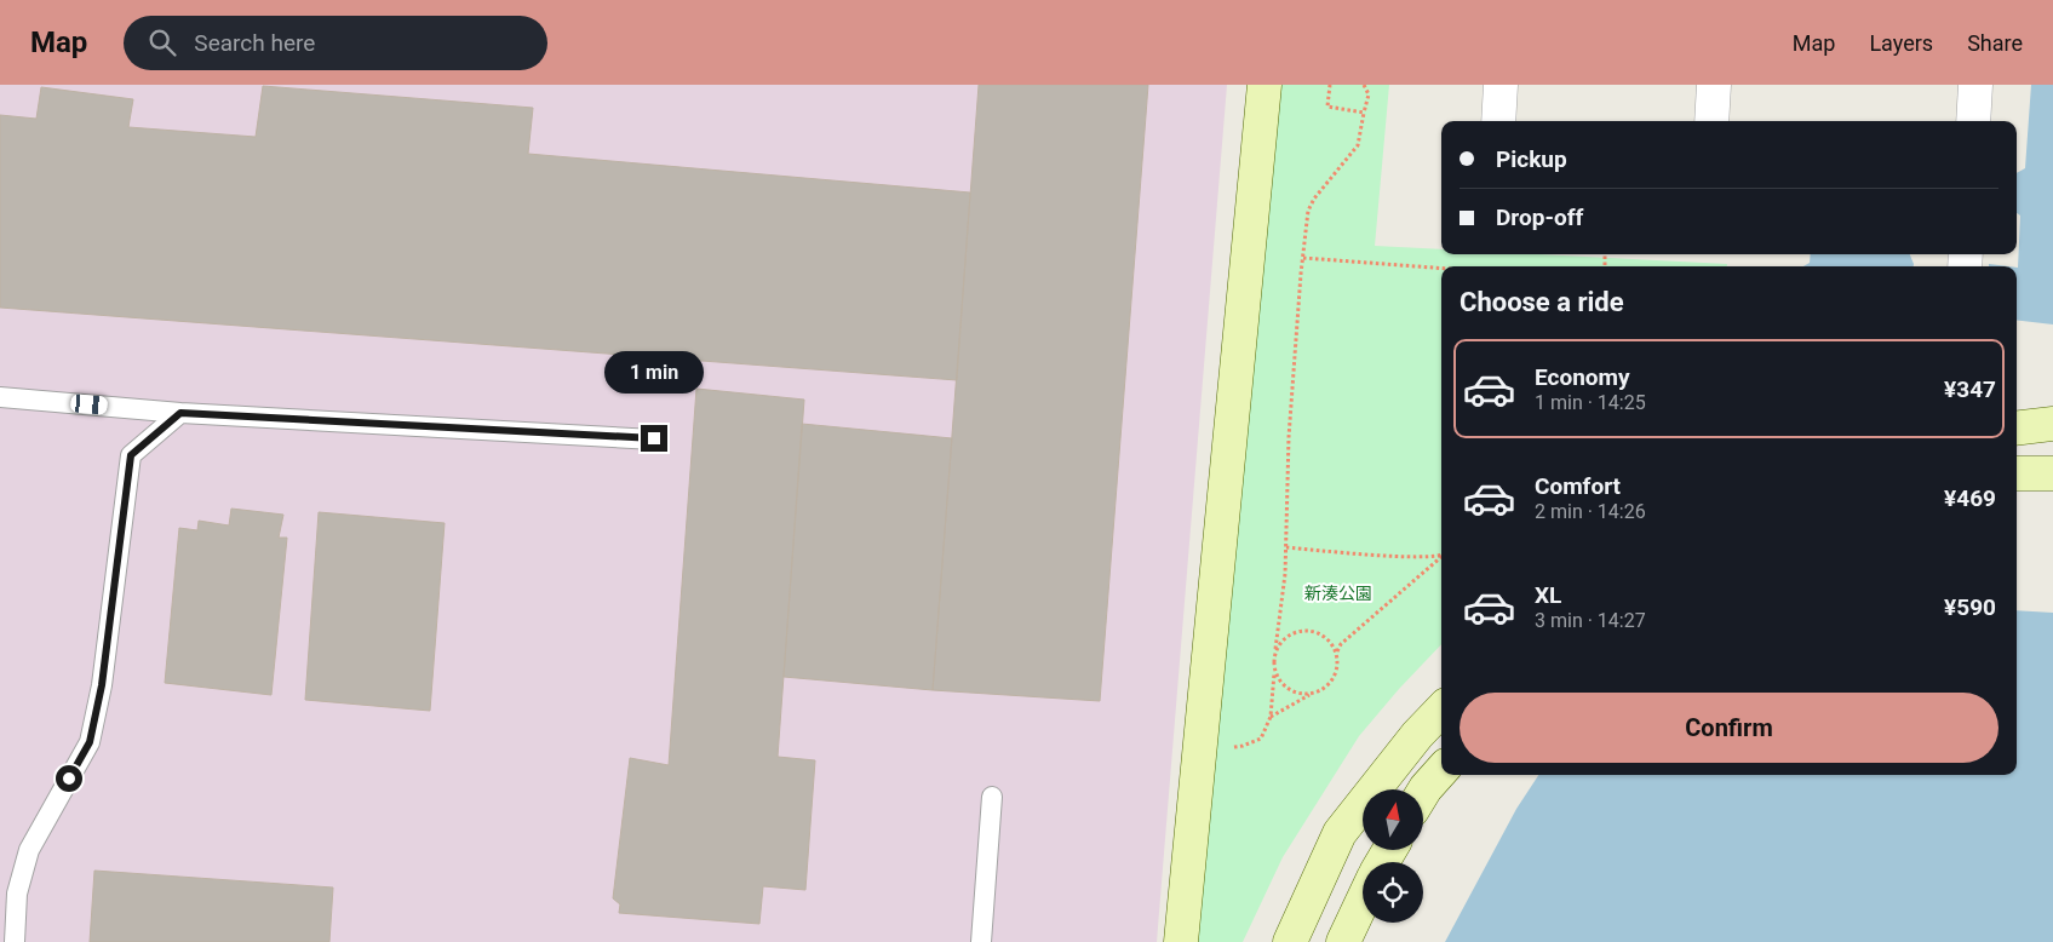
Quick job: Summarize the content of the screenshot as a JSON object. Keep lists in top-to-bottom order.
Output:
{
  "parks": ["新湊公園"],
  "north": "top",
  "page": {
    "header": "Map",
    "search": "Search here",
    "nav": ["Map", "Layers", "Share"],
    "banner": ["Pickup", "Drop-off"],
    "heading": "Choose a ride",
    "list": [
      {
        "name": "Economy",
        "note": "1 min · 14:25",
        "value": "¥347"
      },
      {
        "name": "Comfort",
        "note": "2 min · 14:26",
        "value": "¥469"
      },
      {
        "name": "XL",
        "note": "3 min · 14:27",
        "value": "¥590"
      }
    ],
    "bubble": "1 min",
    "buttons": "Confirm"
  }
}
